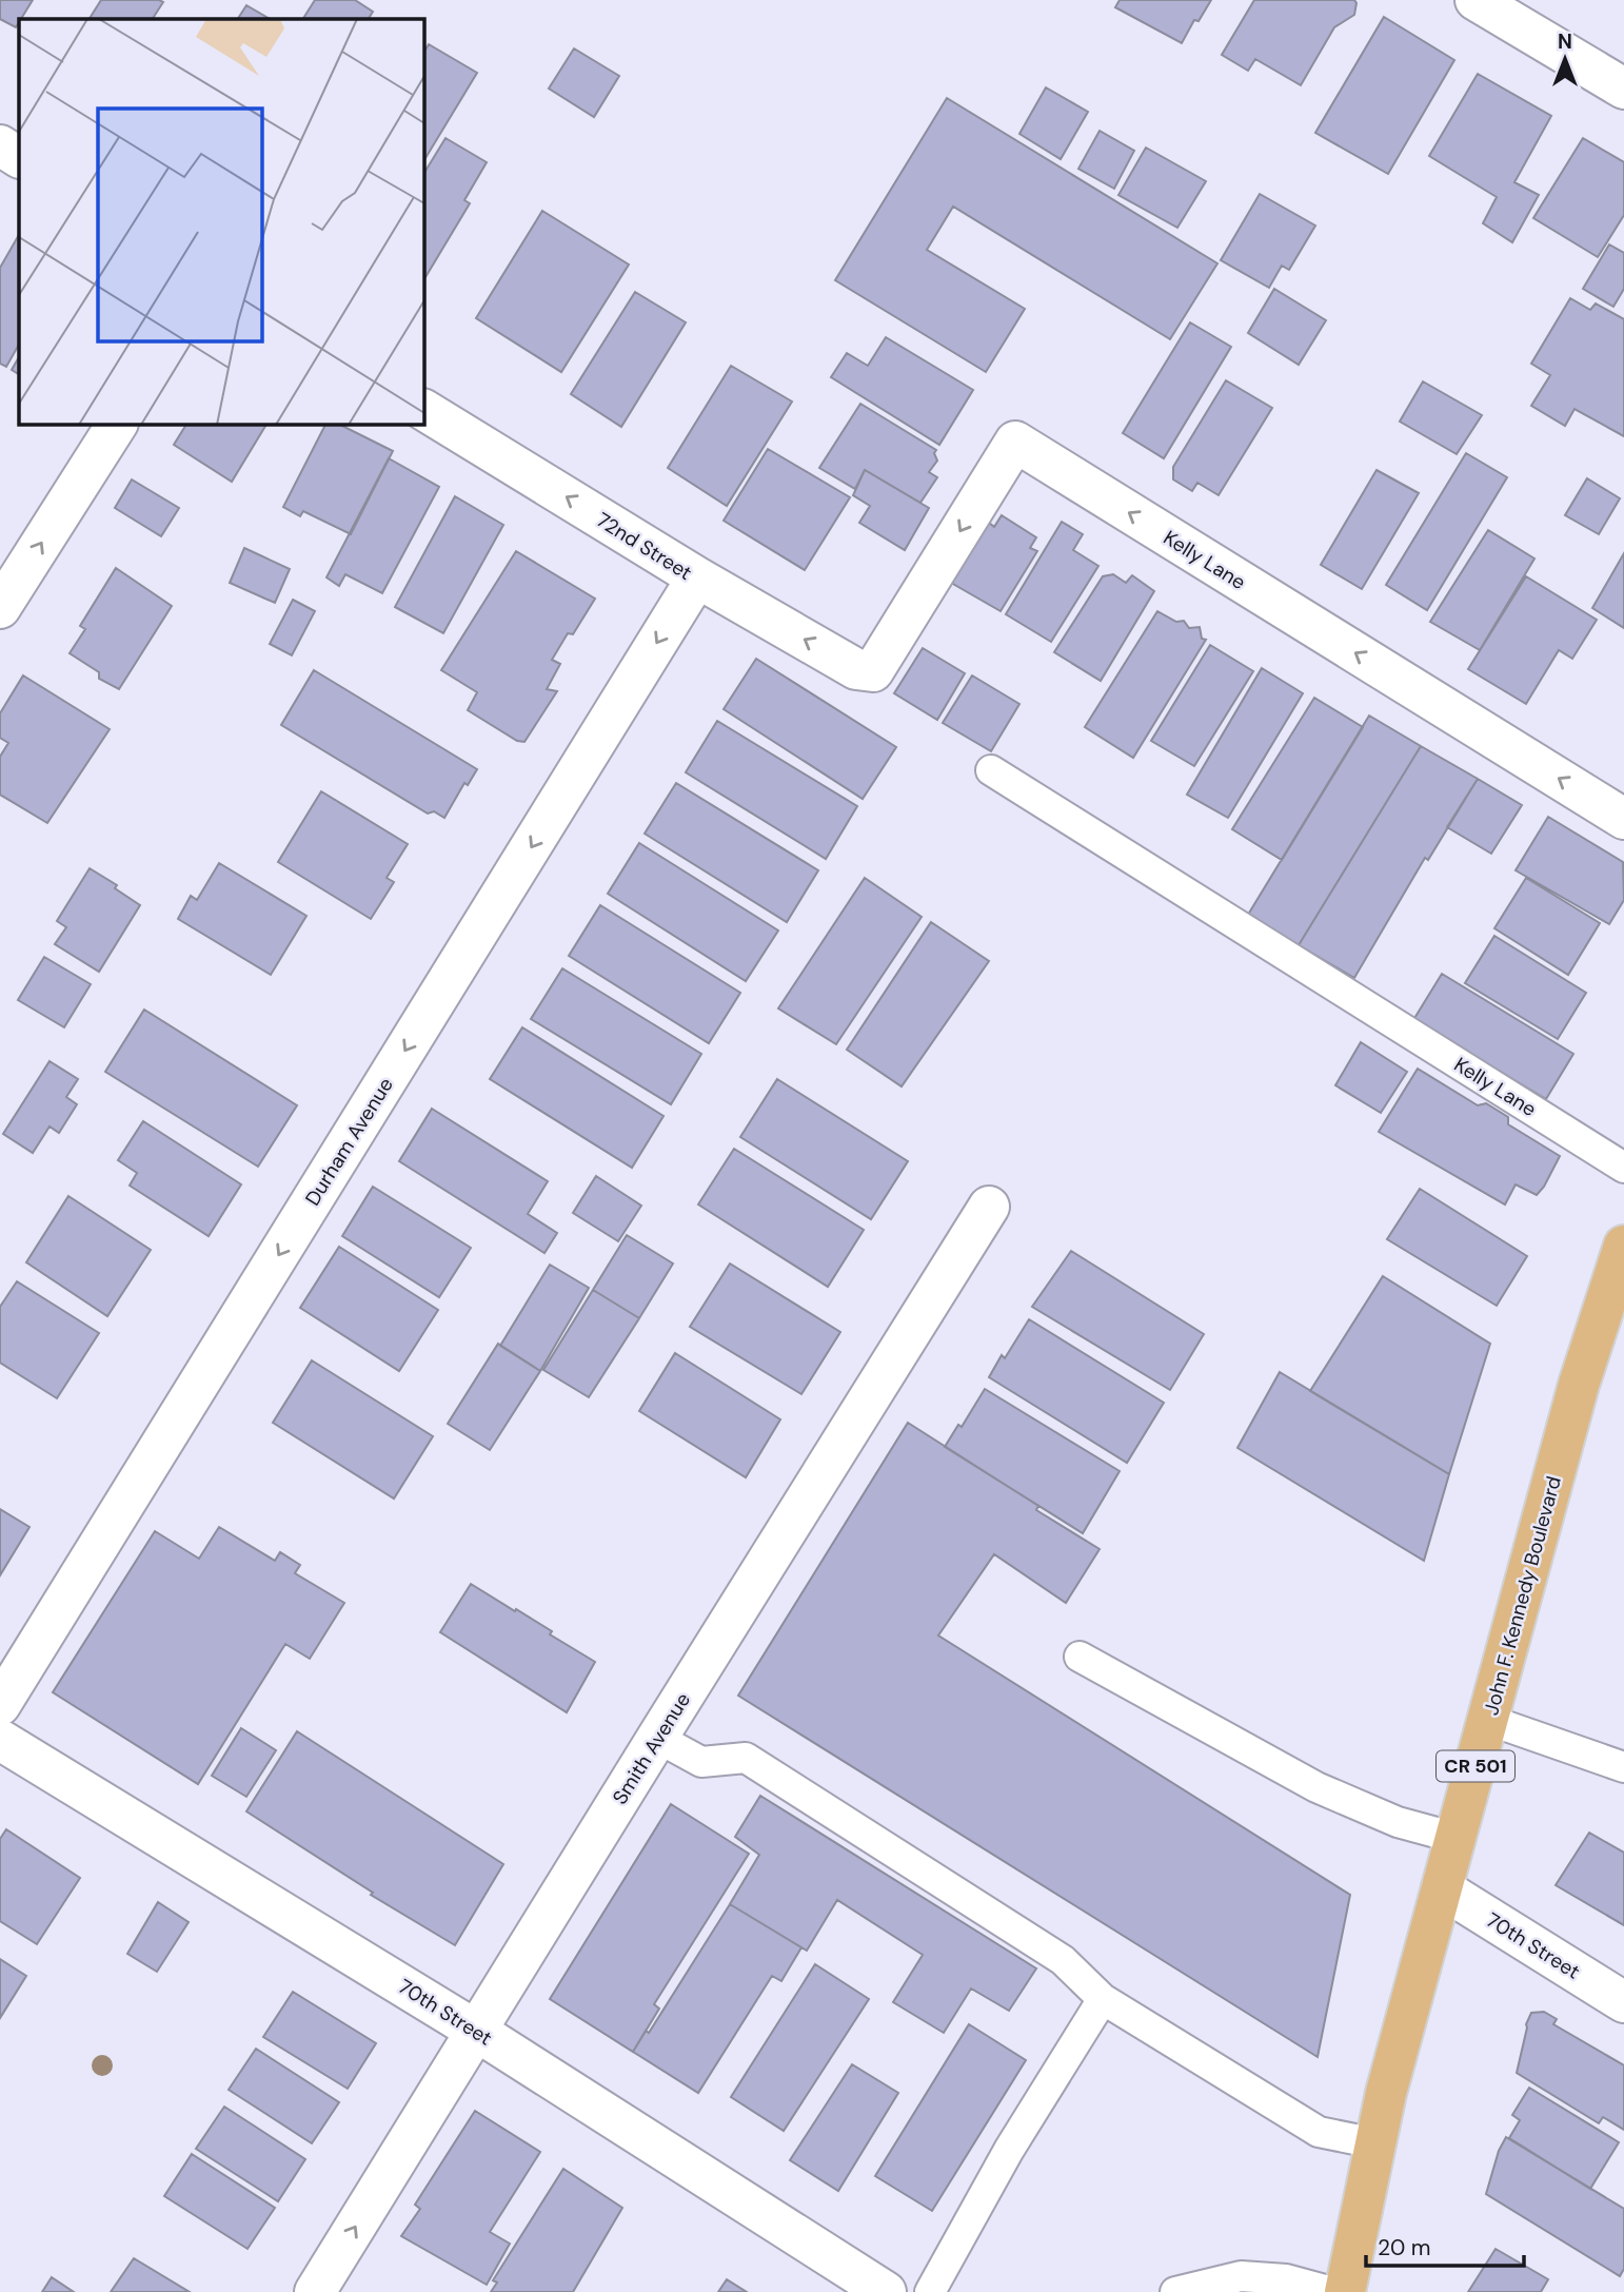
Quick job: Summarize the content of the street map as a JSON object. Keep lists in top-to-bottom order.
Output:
{
  "streets": {
    "main road": ["John F. Kennedy Boulevard", "CR 501"],
    "street": [
      "72nd Street",
      "Kelly Lane",
      "Durham Avenue",
      "Smith Avenue",
      "70th Street"
    ]
  },
  "crossings": [
    ["72nd Street", "Kelly Lane"],
    ["72nd Street", "Durham Avenue"],
    ["John F. Kennedy Boulevard", "70th Street"],
    ["Smith Avenue", "70th Street"]
  ],
  "one_way": ["72nd Street", "Durham Avenue"],
  "scale_bar": "20 m",
  "north": "top"
}
